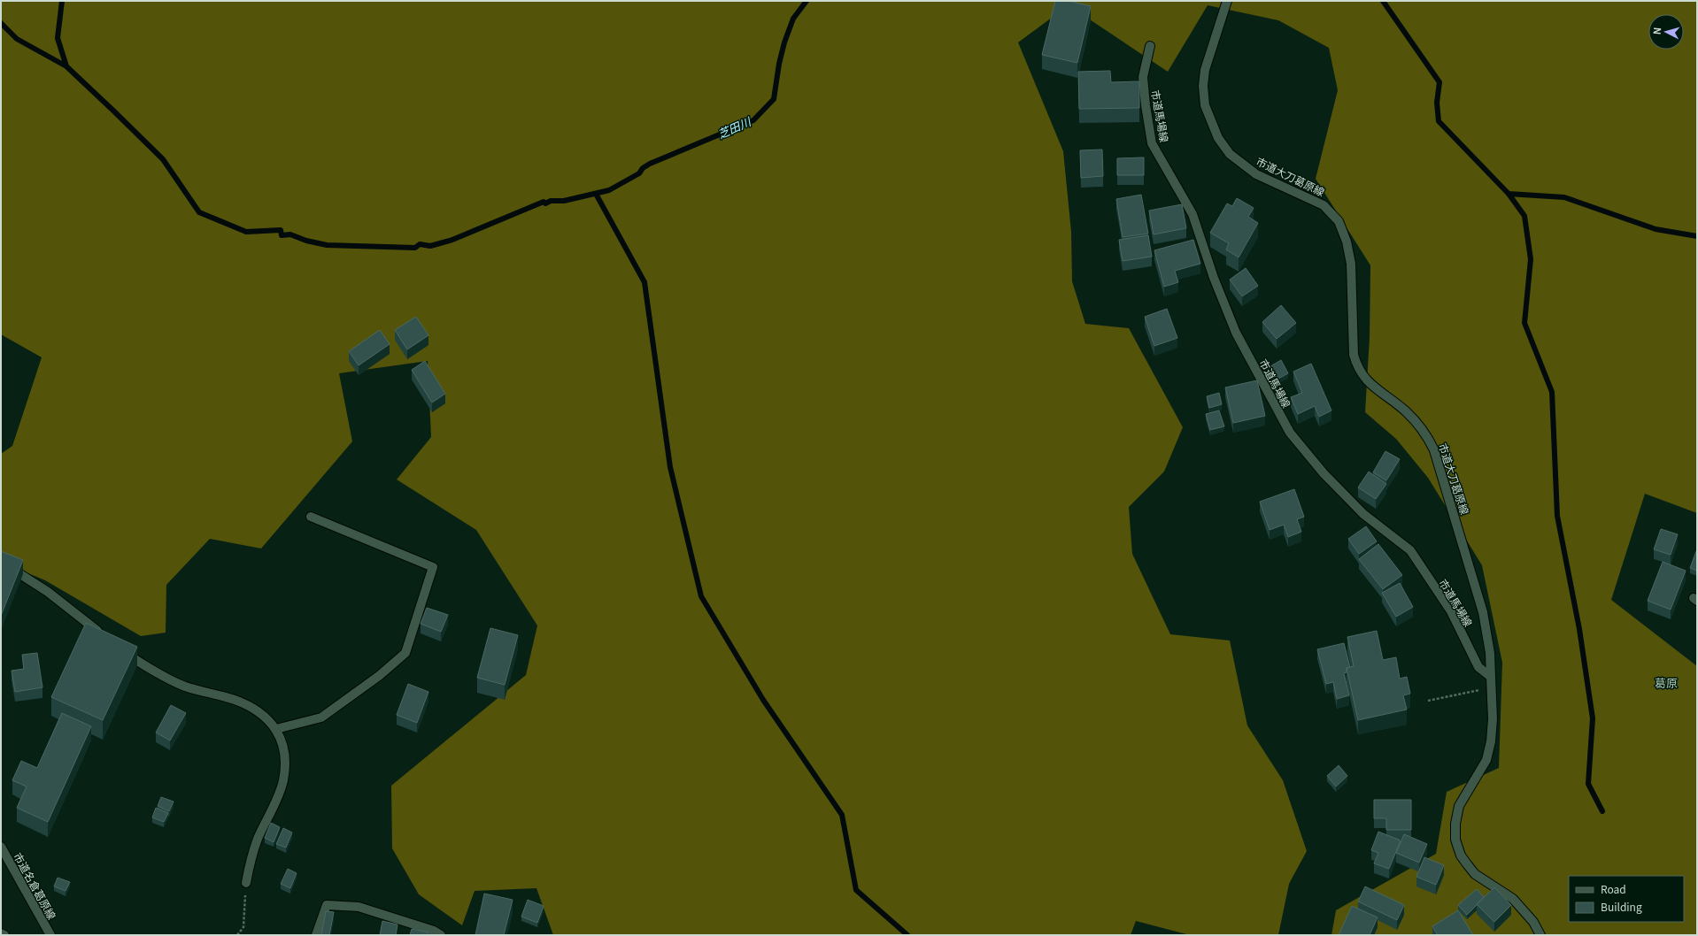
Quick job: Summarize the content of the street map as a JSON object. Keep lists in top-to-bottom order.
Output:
{
  "streets": {
    "street": ["市道馬場線", "市道大刀葛原線", "市道名倉葛原線"]
  },
  "crossings": [
    ["市道馬場線", "市道大刀葛原線"]
  ],
  "districts": ["葛原"],
  "water": ["芝田川"],
  "legend": ["Road", "Building"],
  "north": "left"
}
